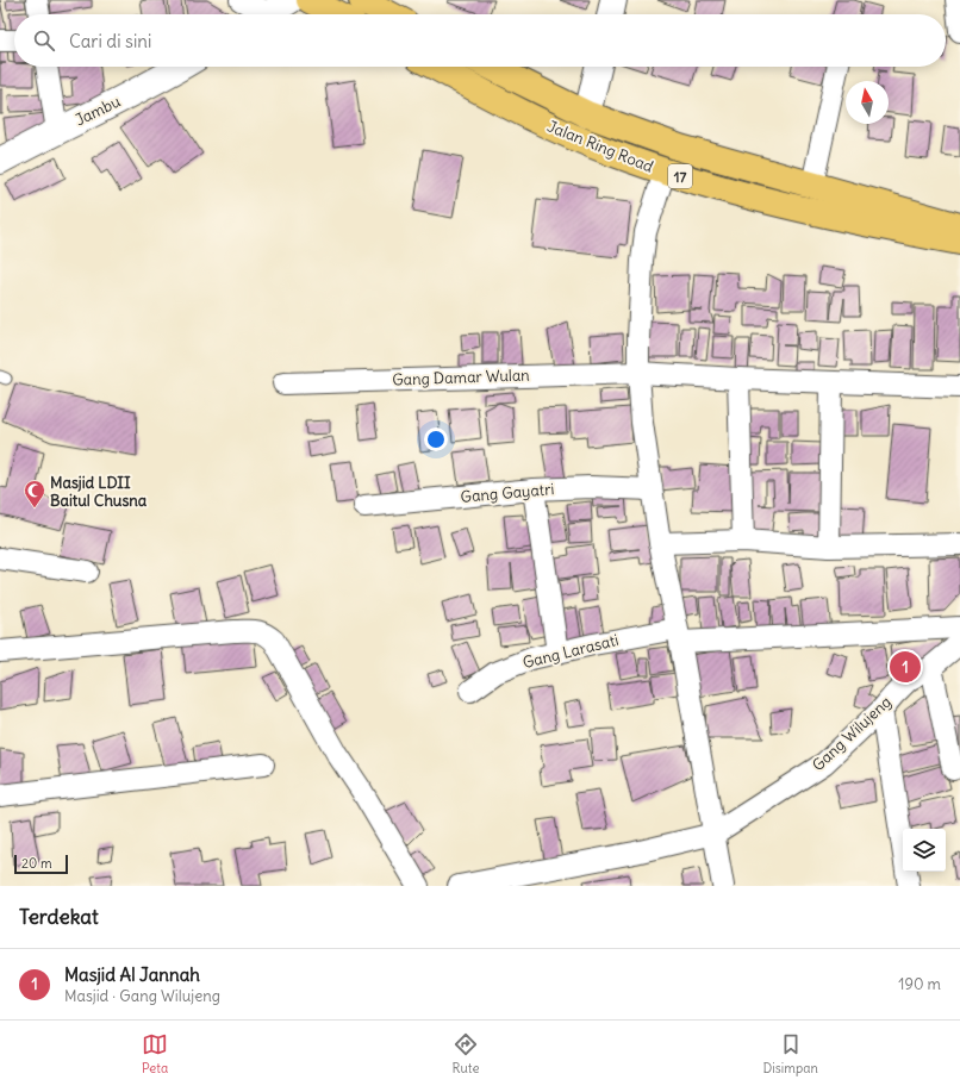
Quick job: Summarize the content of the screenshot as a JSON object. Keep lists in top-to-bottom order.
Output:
{
  "streets": {
    "highway": ["Jalan Ring Road", "17"],
    "street": [
      "Jambu",
      "Gang Damar Wulan",
      "Gang Gayatri",
      "Gang Larasati",
      "Gang Wilujeng"
    ]
  },
  "places": {
    "mosque": ["Masjid LDII Baitul Chusna"]
  },
  "scale_bar": "20 m",
  "north": "top",
  "page": {
    "search": "Cari di sini",
    "pins": "1",
    "scale": "20 m",
    "heading": "Terdekat",
    "list": [
      {
        "mark": "1",
        "name": "Masjid Al Jannah",
        "note": "Masjid · Gang Wilujeng",
        "value": "190 m"
      }
    ],
    "nav": ["Peta", "Rute", "Disimpan"]
  }
}
